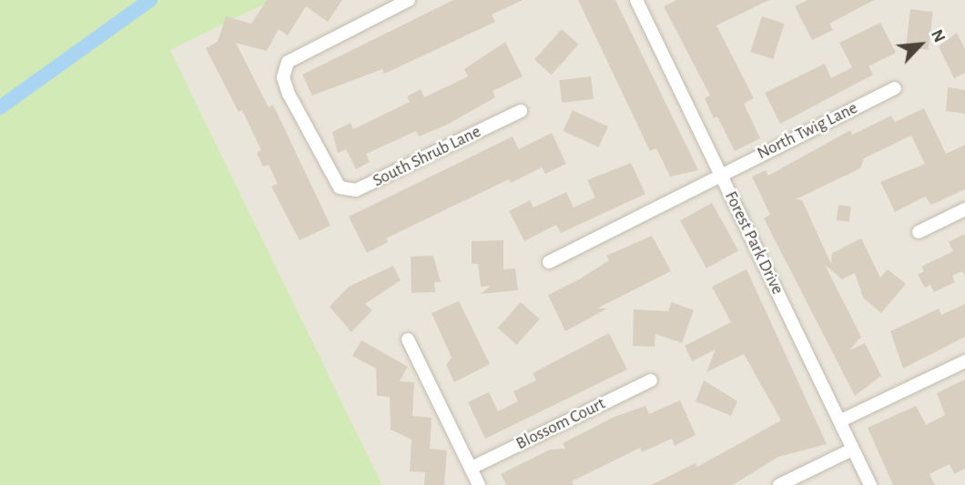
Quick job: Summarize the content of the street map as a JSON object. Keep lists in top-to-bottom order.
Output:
{
  "streets": {
    "street": [
      "North Twig Lane",
      "South Shrub Lane",
      "Forest Park Drive",
      "Blossom Court"
    ]
  },
  "crossings": [
    ["North Twig Lane", "Forest Park Drive"]
  ],
  "north": "top right"
}
